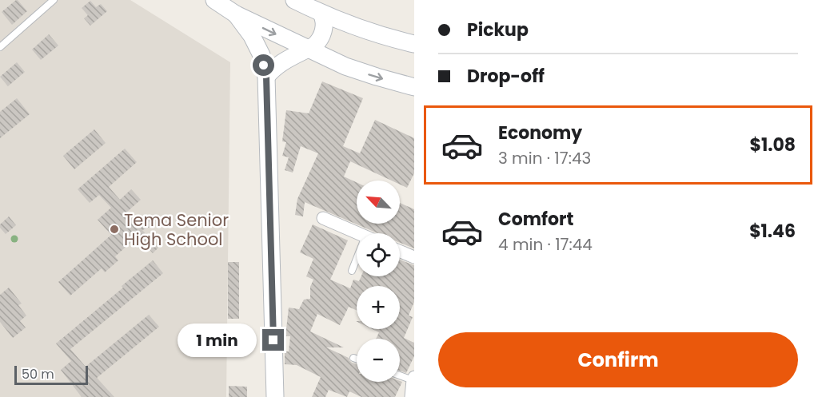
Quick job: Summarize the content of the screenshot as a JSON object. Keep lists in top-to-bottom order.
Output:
{
  "places": ["Tema Senior High School"],
  "scale_bar": "50 m",
  "north": "top left",
  "page": {
    "banner": ["Pickup", "Drop-off"],
    "list": [
      {
        "name": "Economy",
        "note": "3 min · 17:43",
        "value": "$1.08"
      },
      {
        "name": "Comfort",
        "note": "4 min · 17:44",
        "value": "$1.46"
      }
    ],
    "map_buttons": ["+", "−"],
    "buttons": "Confirm",
    "bubble": "1 min",
    "scale": "50 m"
  }
}
